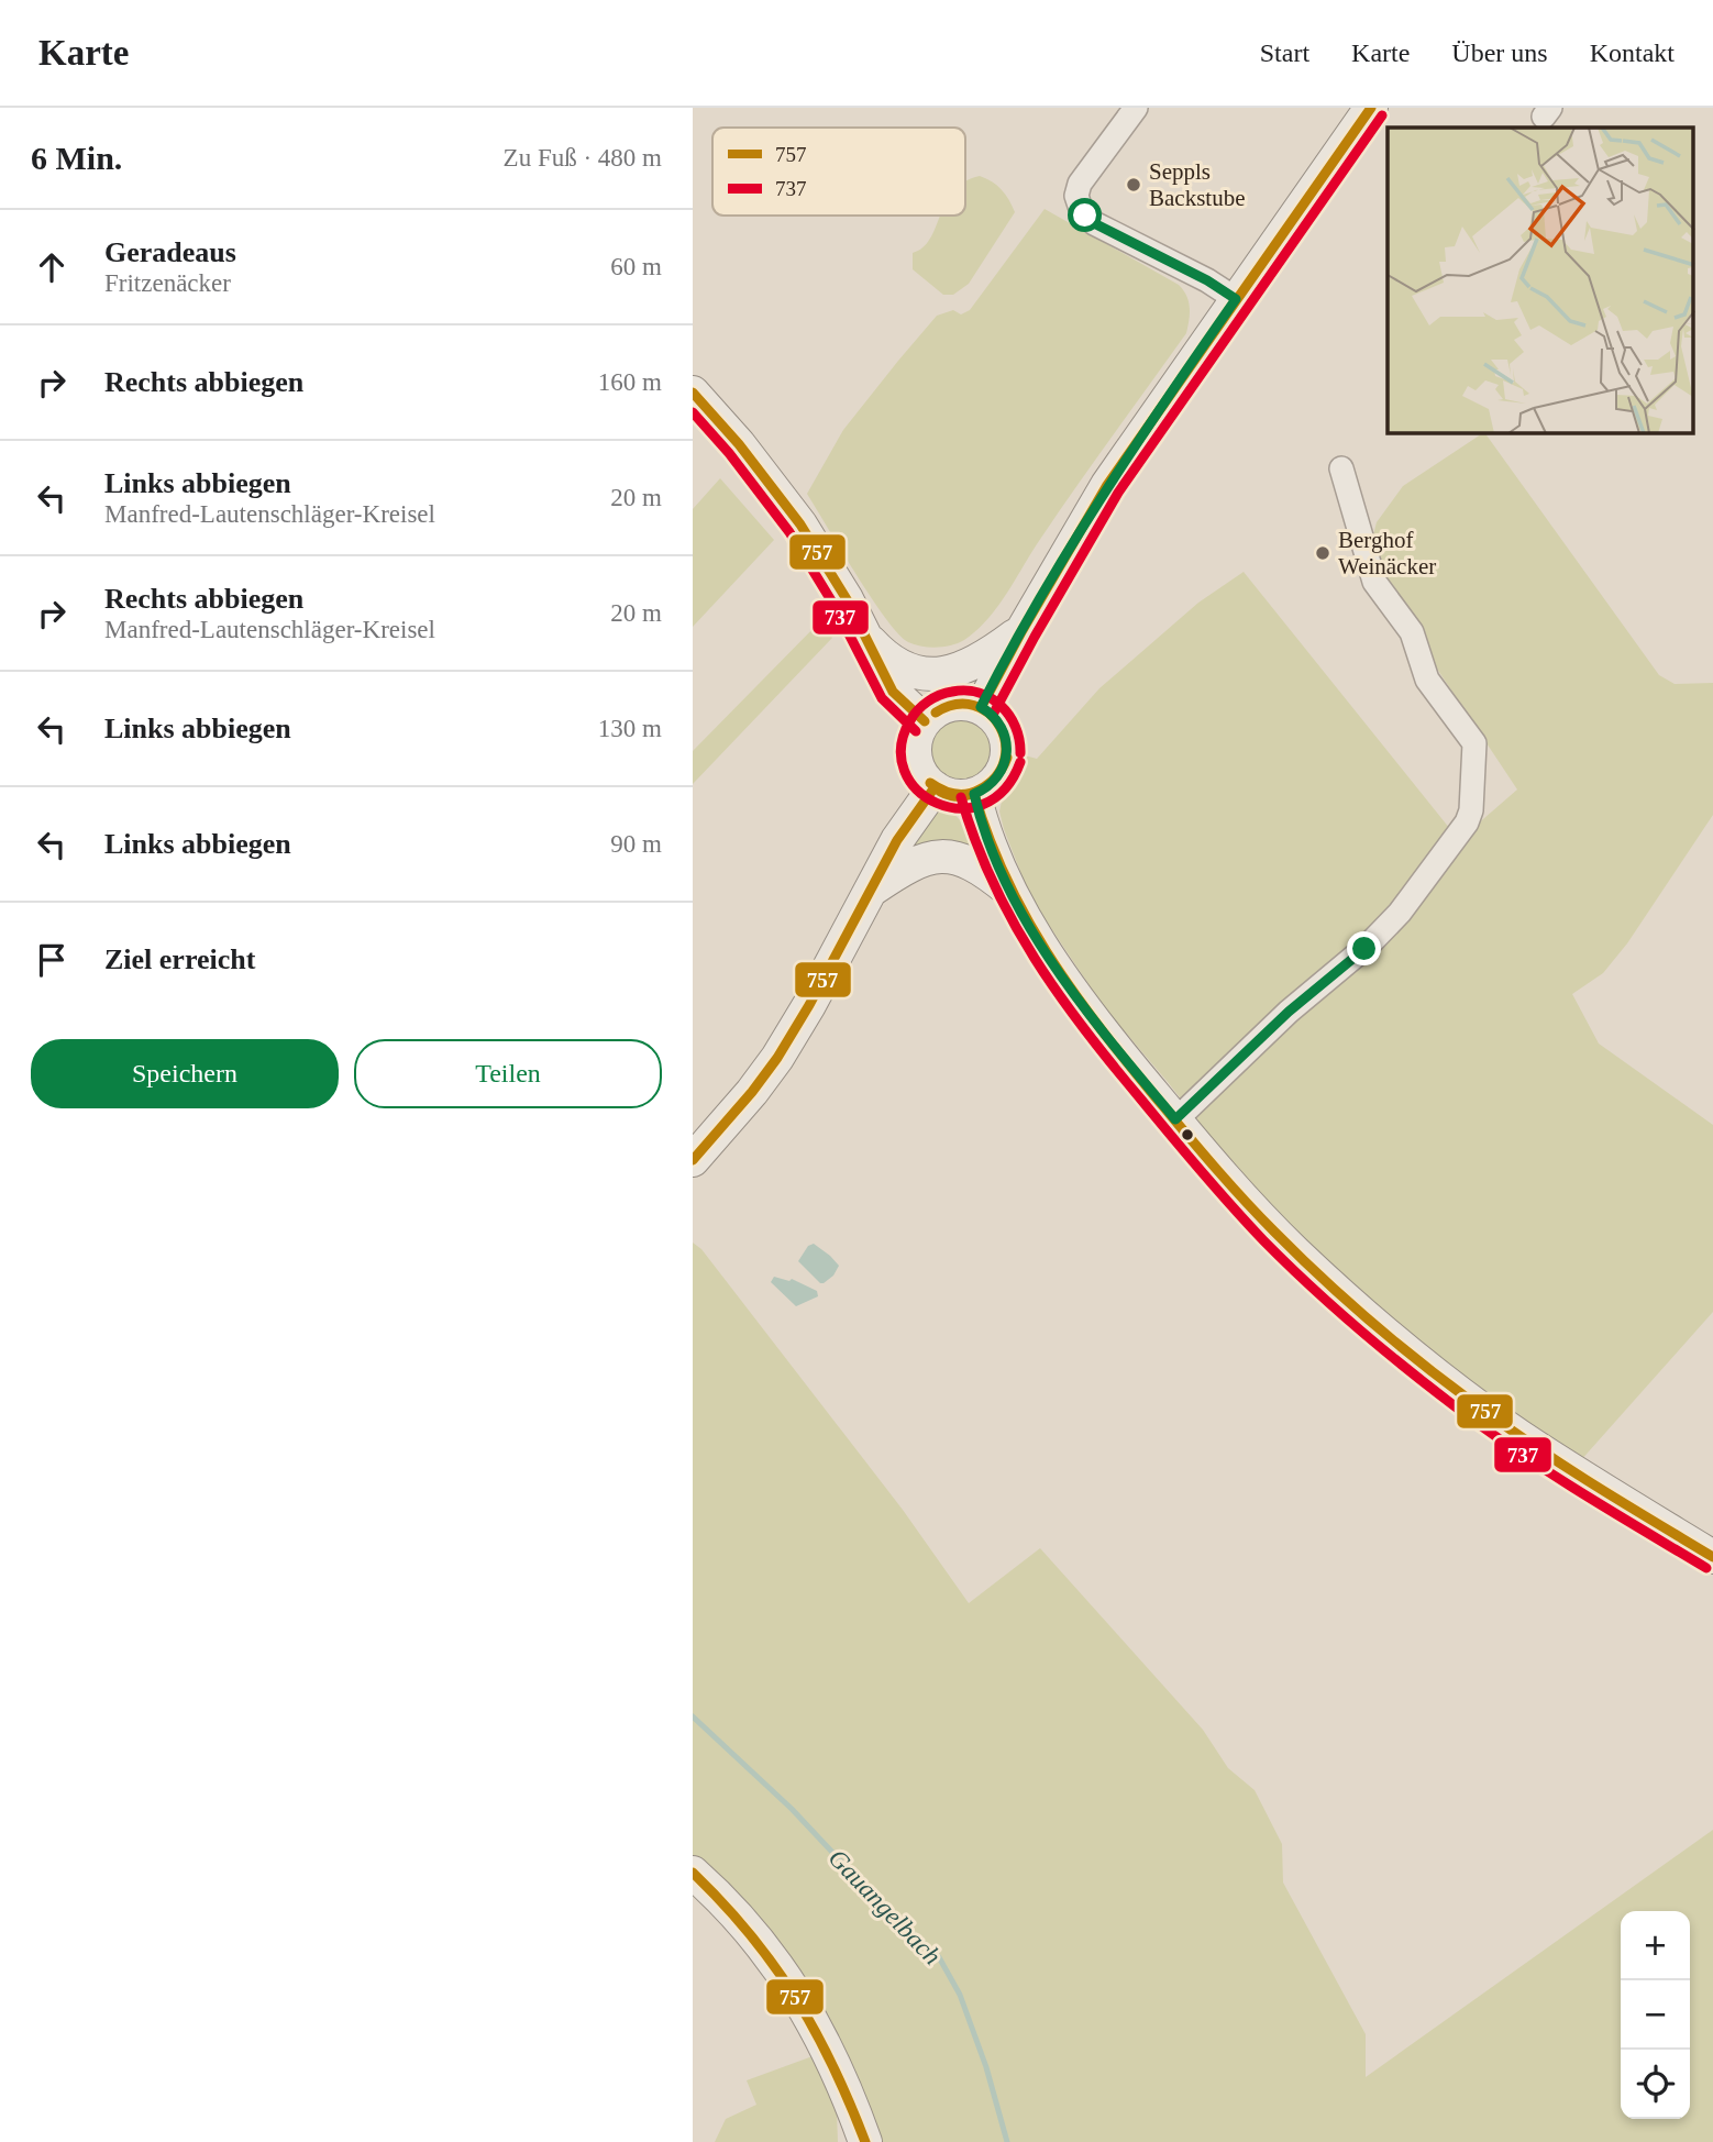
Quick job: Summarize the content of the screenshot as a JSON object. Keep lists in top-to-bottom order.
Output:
{
  "water": ["Gauangelbach"],
  "places": ["Seppls Backstube", "Berghof Weinäcker"],
  "lines": ["transit line 757", "transit line 737"],
  "legend": ["757", "737"],
  "page": {
    "header": "Karte",
    "nav": [
      "Start",
      "Karte",
      "Über uns",
      "Kontakt"
    ],
    "heading": ["6 Min.", "Zu Fuß · 480 m"],
    "list": [
      ["Geradeaus", "Fritzenäcker", "60 m"],
      ["Rechts abbiegen", "160 m"],
      ["Links abbiegen", "Manfred-Lautenschläger-Kreisel", "20 m"],
      ["Rechts abbiegen", "Manfred-Lautenschläger-Kreisel", "20 m"],
      ["Links abbiegen", "130 m"],
      ["Links abbiegen", "90 m"],
      "Ziel erreicht"
    ],
    "buttons": ["Speichern", "Teilen"],
    "map_buttons": ["+", "−"]
  }
}
